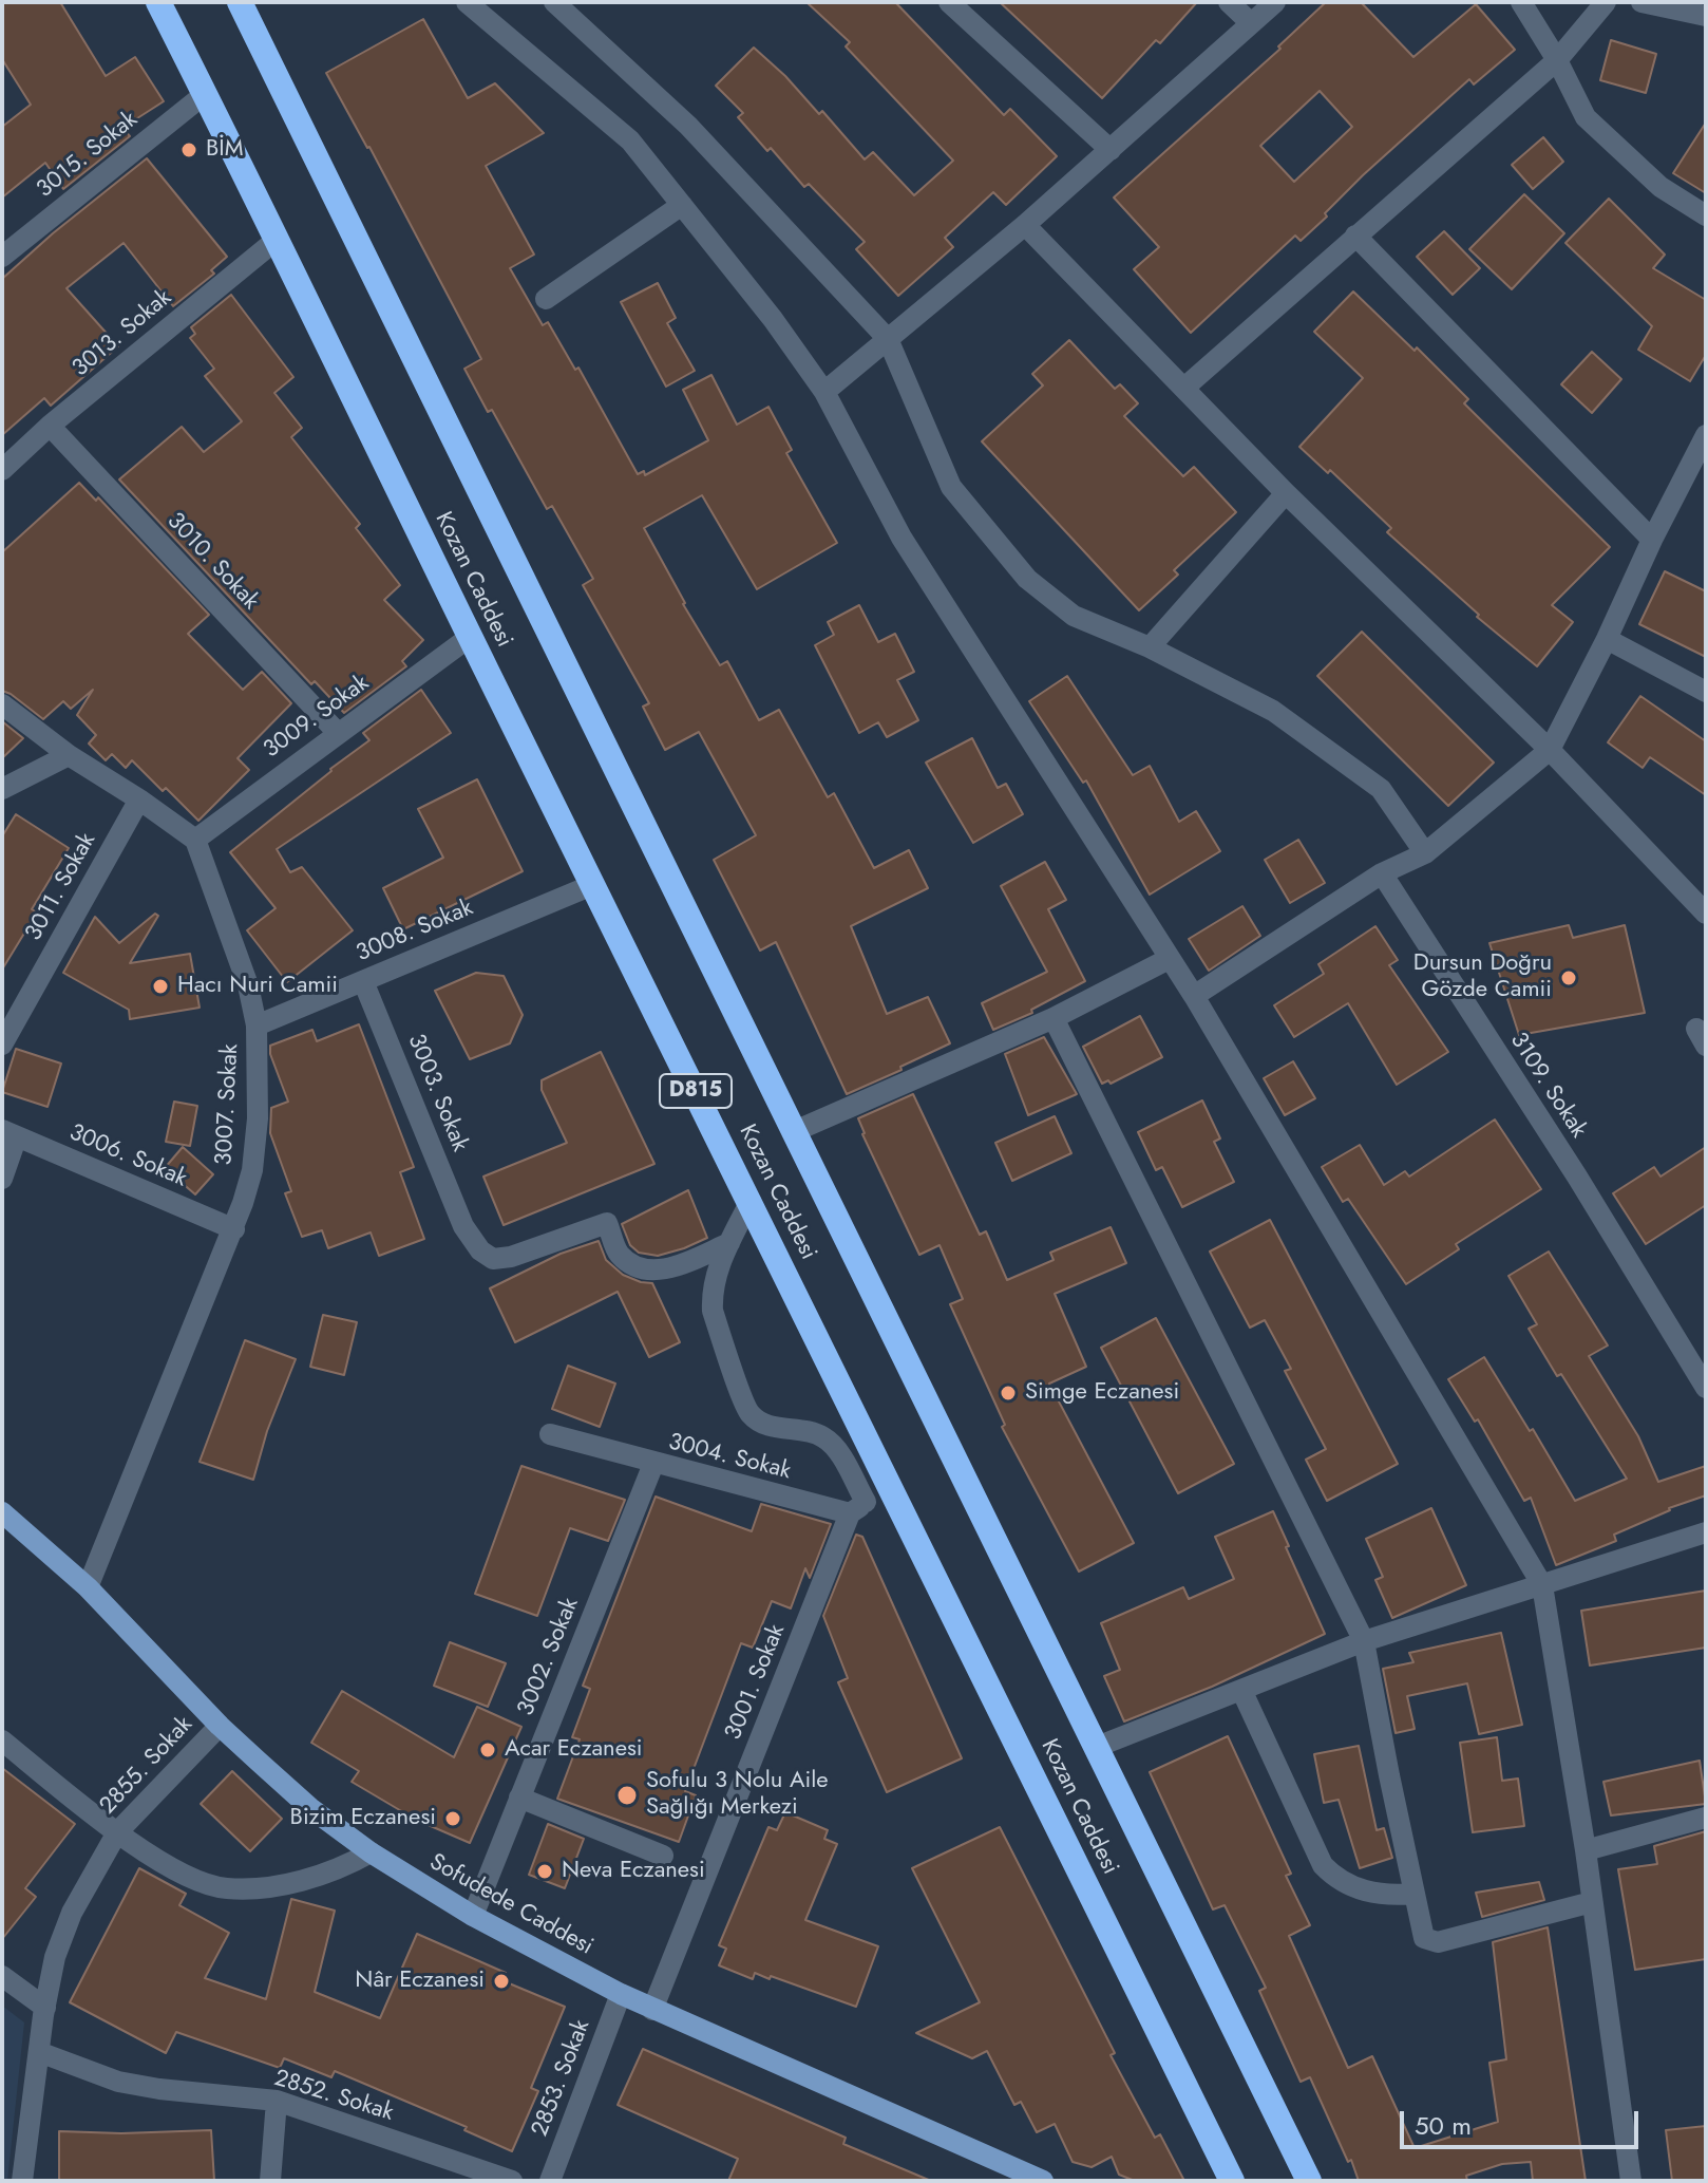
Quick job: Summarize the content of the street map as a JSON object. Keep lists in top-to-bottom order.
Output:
{
  "streets": {
    "highway": ["Kozan Caddesi", "D815"],
    "main road": ["Sofudede Caddesi"],
    "street": [
      "3015. Sokak",
      "3013. Sokak",
      "3010. Sokak",
      "3009. Sokak",
      "3011. Sokak",
      "3008. Sokak",
      "3109. Sokak",
      "3003. Sokak",
      "3007. Sokak",
      "3006. Sokak",
      "3004. Sokak",
      "3002. Sokak",
      "3001. Sokak",
      "2855. Sokak",
      "2853. Sokak",
      "2852. Sokak"
    ]
  },
  "crossings": [
    ["3015. Sokak", "Kozan Caddesi"],
    ["3013. Sokak", "3010. Sokak"],
    ["3013. Sokak", "Kozan Caddesi"],
    ["3010. Sokak", "3009. Sokak"],
    ["Kozan Caddesi", "3009. Sokak"],
    ["Kozan Caddesi", "3008. Sokak"],
    ["3009. Sokak", "3007. Sokak"],
    ["3008. Sokak", "3003. Sokak"],
    ["3008. Sokak", "3007. Sokak"],
    ["3007. Sokak", "3006. Sokak"],
    ["3007. Sokak", "Sofudede Caddesi"],
    ["3004. Sokak", "3002. Sokak"],
    ["3004. Sokak", "3001. Sokak"],
    ["3002. Sokak", "Sofudede Caddesi"],
    ["3001. Sokak", "Sofudede Caddesi"],
    ["2855. Sokak", "Sofudede Caddesi"],
    ["2855. Sokak", "2852. Sokak"],
    ["Sofudede Caddesi", "2853. Sokak"]
  ],
  "places": [
    "BİM",
    "Dursun Doğru Gözde Camii",
    "Hacı Nuri Camii",
    "Simge Eczanesi",
    "Acar Eczanesi",
    "Sofulu 3 Nolu Aile Sağlığı Merkezi",
    "Bizim Eczanesi",
    "Neva Eczanesi",
    "Nâr Eczanesi"
  ],
  "scale_bar": "50 m"
}
